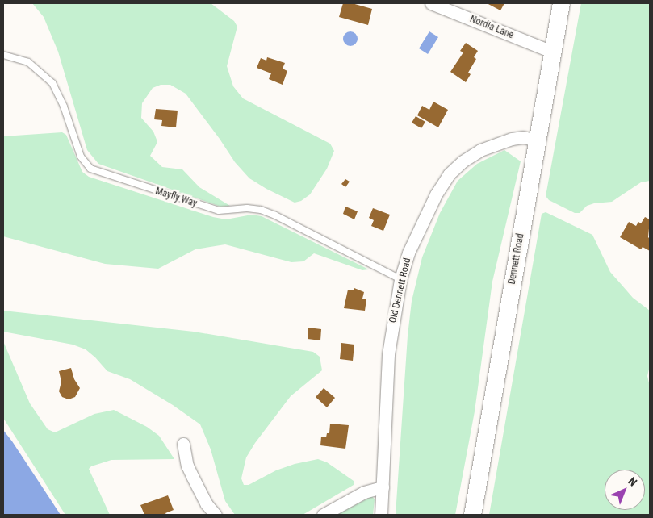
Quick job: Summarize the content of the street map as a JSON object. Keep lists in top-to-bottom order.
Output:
{
  "streets": {
    "street": ["Nordia Lane", "Dennett Road", "Old Dennett Road"],
    "lane": ["Mayfly Way"]
  },
  "crossings": [
    ["Nordia Lane", "Dennett Road"],
    ["Mayfly Way", "Old Dennett Road"],
    ["Dennett Road", "Old Dennett Road"]
  ],
  "north": "top right"
}
